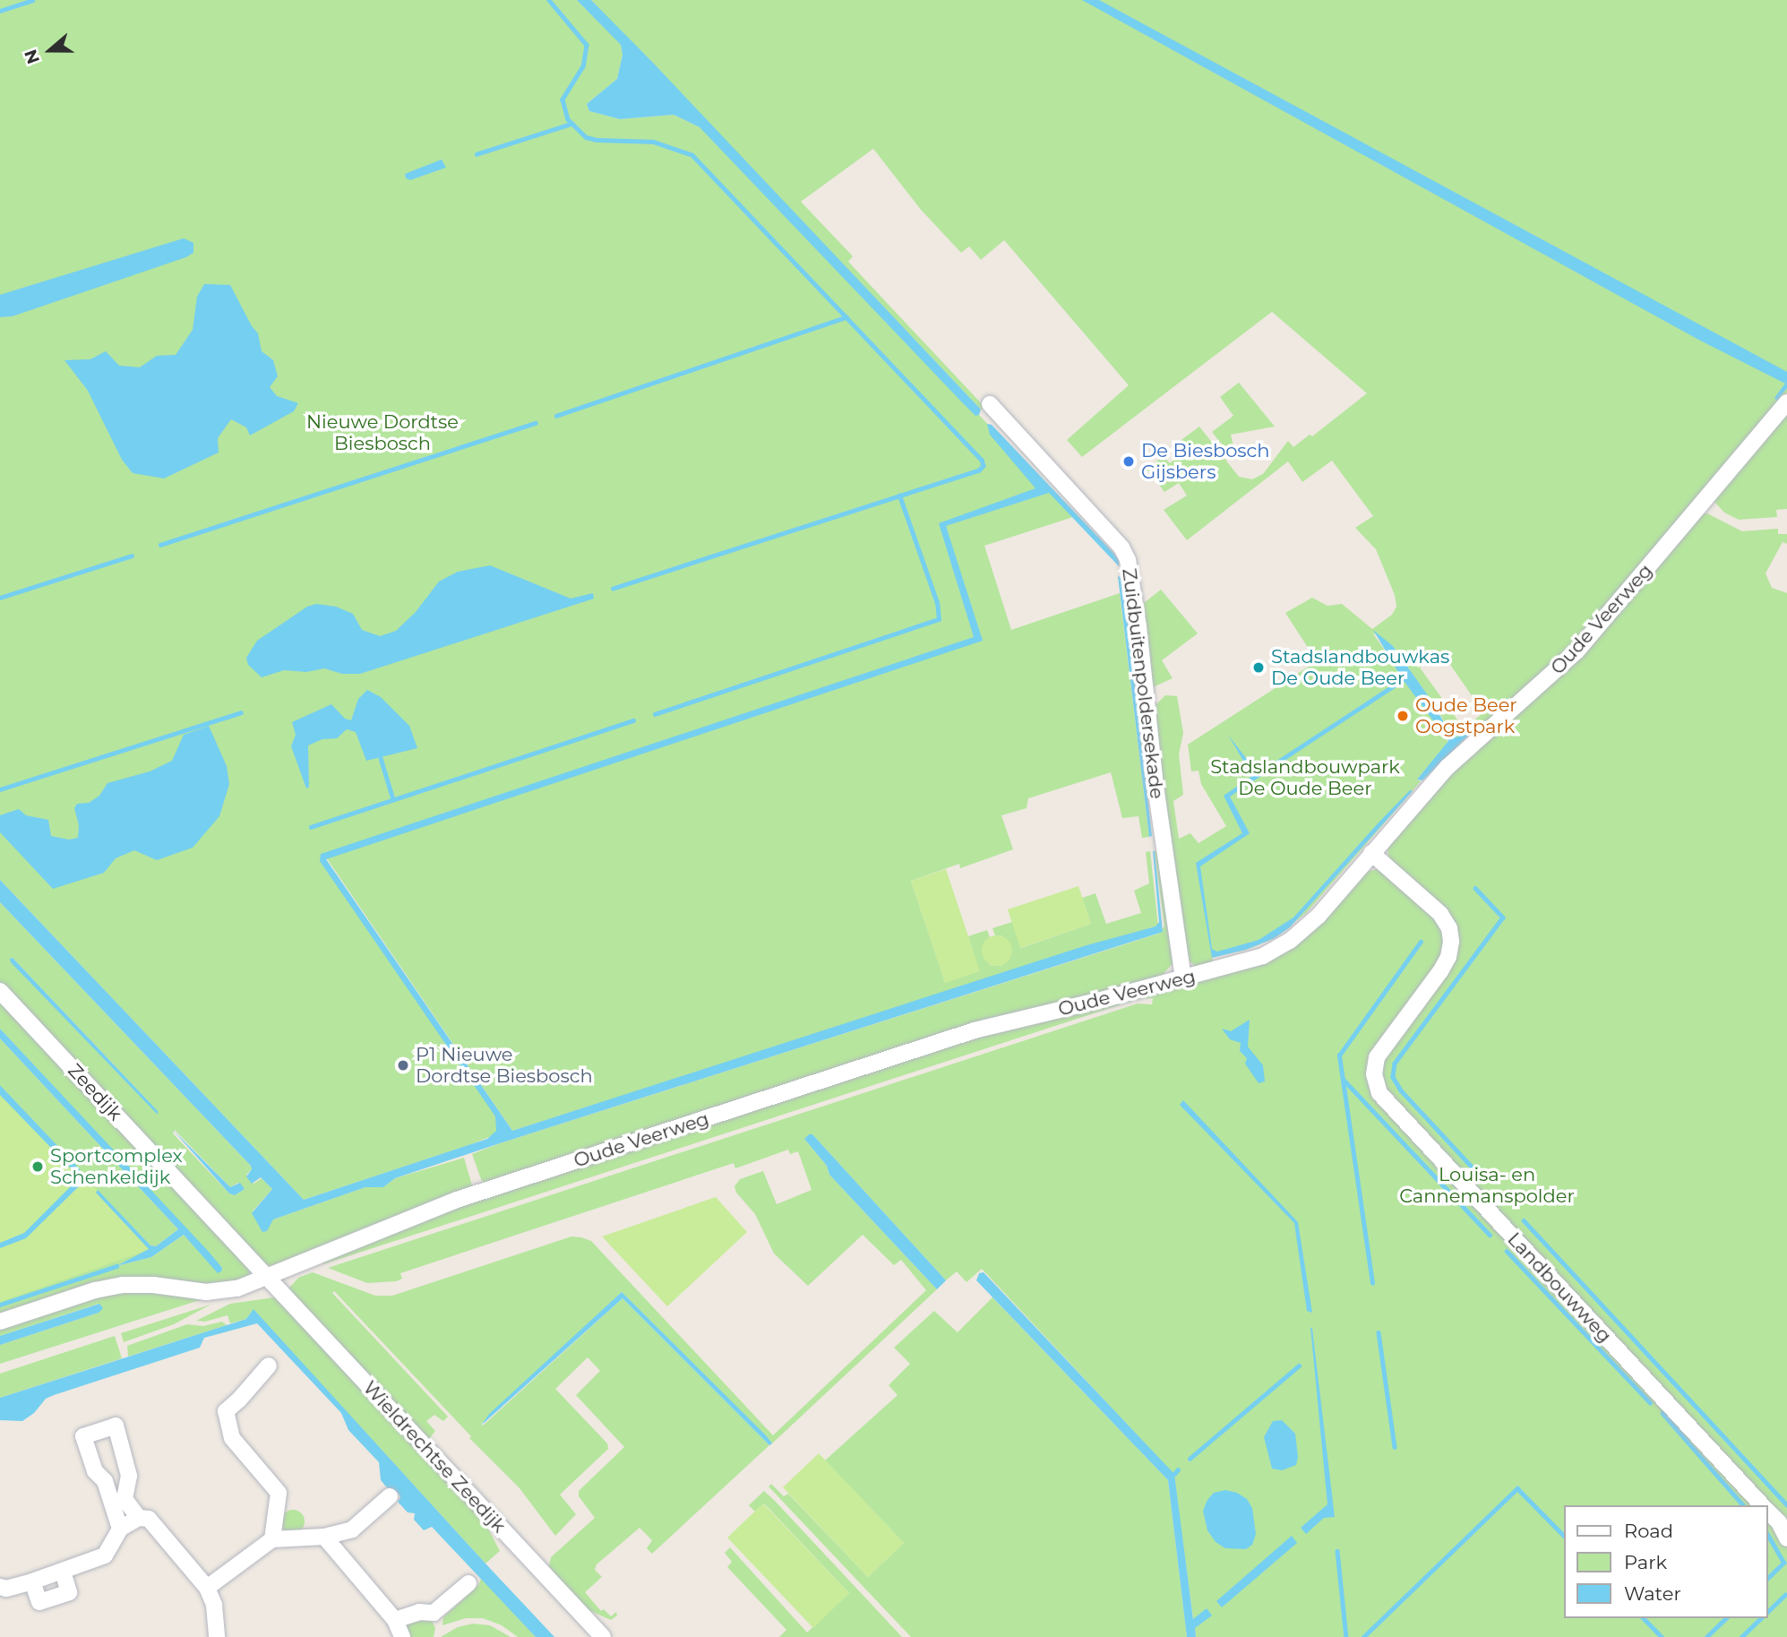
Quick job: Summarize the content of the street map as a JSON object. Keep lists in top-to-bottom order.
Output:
{
  "streets": {
    "street": [
      "Oude Veerweg",
      "Zuidbuitenpoldersekade",
      "Zeedijk",
      "Landbouwweg",
      "Wieldrechtse Zeedijk"
    ]
  },
  "crossings": [
    ["Oude Veerweg", "Zuidbuitenpoldersekade"],
    ["Oude Veerweg", "Zeedijk"],
    ["Oude Veerweg", "Landbouwweg"],
    ["Oude Veerweg", "Wieldrechtse Zeedijk"],
    ["Zeedijk", "Wieldrechtse Zeedijk"]
  ],
  "parks": ["Nieuwe Dordtse Biesbosch", "Stadslandbouwpark De Oude Beer", "Louisa- en Cannemanspolder"],
  "places": [
    "De Biesbosch Gijsbers",
    "Stadslandbouwkas De Oude Beer",
    "Oude Beer Oogstpark",
    "P1 Nieuwe Dordtse Biesbosch",
    "Sportcomplex Schenkeldijk"
  ],
  "legend": ["Road", "Park", "Water"],
  "north": "left"
}
